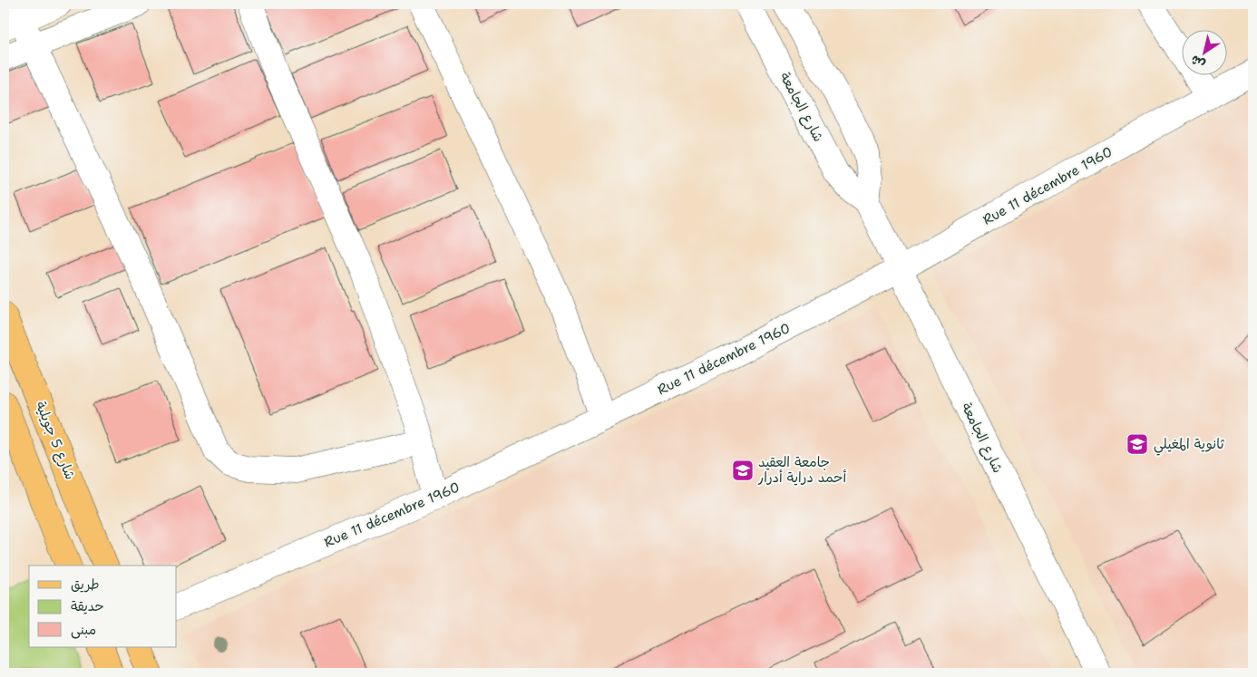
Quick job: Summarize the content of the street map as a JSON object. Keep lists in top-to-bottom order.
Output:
{
  "streets": {
    "main road": ["شارع 5 جويلية"],
    "street": ["شارع الجامعة", "Rue 11 décembre 1960"]
  },
  "crossings": [
    ["شارع الجامعة", "Rue 11 décembre 1960"]
  ],
  "places": {
    "school or university": ["ثانوية المغيلي", "جامعة العقيد أحمد دراية أدرار"]
  },
  "legend": ["طريق", "حديقة", "مبنى"],
  "north": "bottom left"
}
